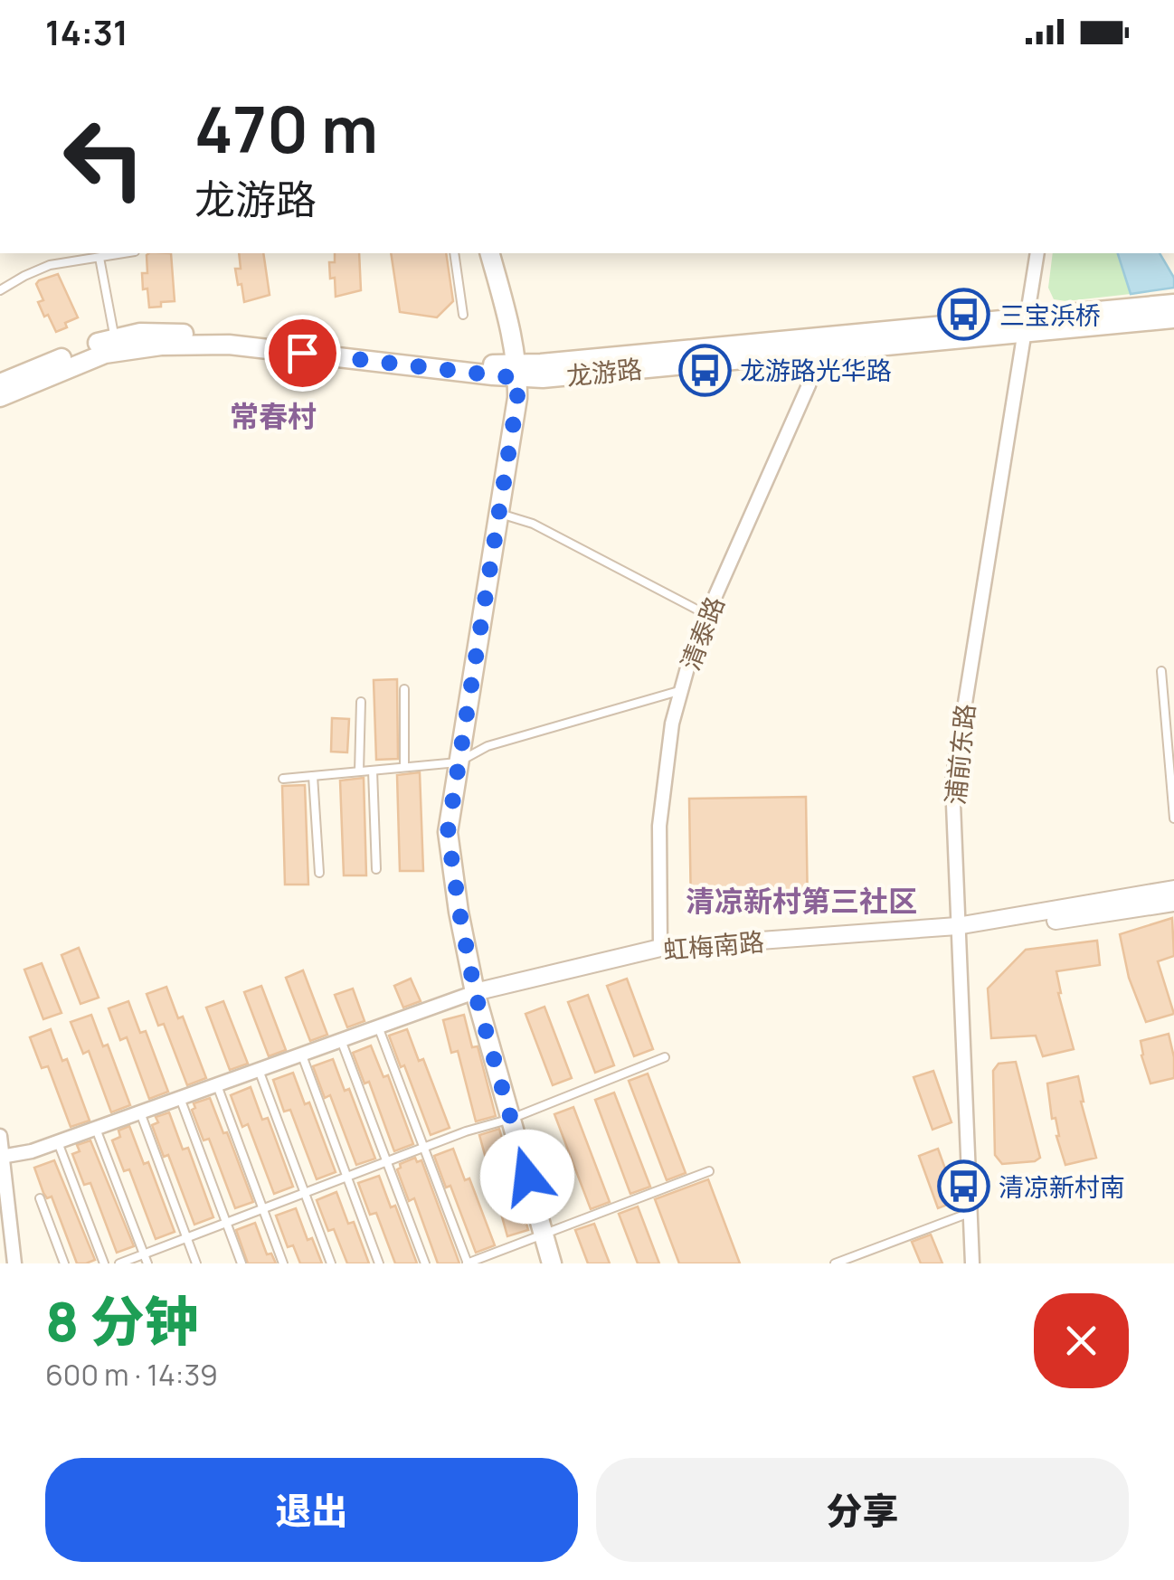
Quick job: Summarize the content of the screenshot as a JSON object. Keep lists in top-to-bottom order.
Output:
{
  "streets": {
    "main road": ["龙游路"],
    "street": ["清泰路", "浦前东路", "虹梅南路"]
  },
  "crossings": [
    ["龙游路", "清泰路"],
    ["龙游路", "浦前东路"],
    ["清泰路", "虹梅南路"],
    ["浦前东路", "虹梅南路"]
  ],
  "districts": ["常春村", "清凉新村第三社区"],
  "places": {
    "bus stop": ["三宝浜桥", "龙游路光华路", "清凉新村南"]
  },
  "page": {
    "status": "14:31",
    "turn": ["470 m", "龙游路"],
    "heading": ["8 分钟", "600 m · 14:39"],
    "buttons": ["退出", "分享"]
  }
}
